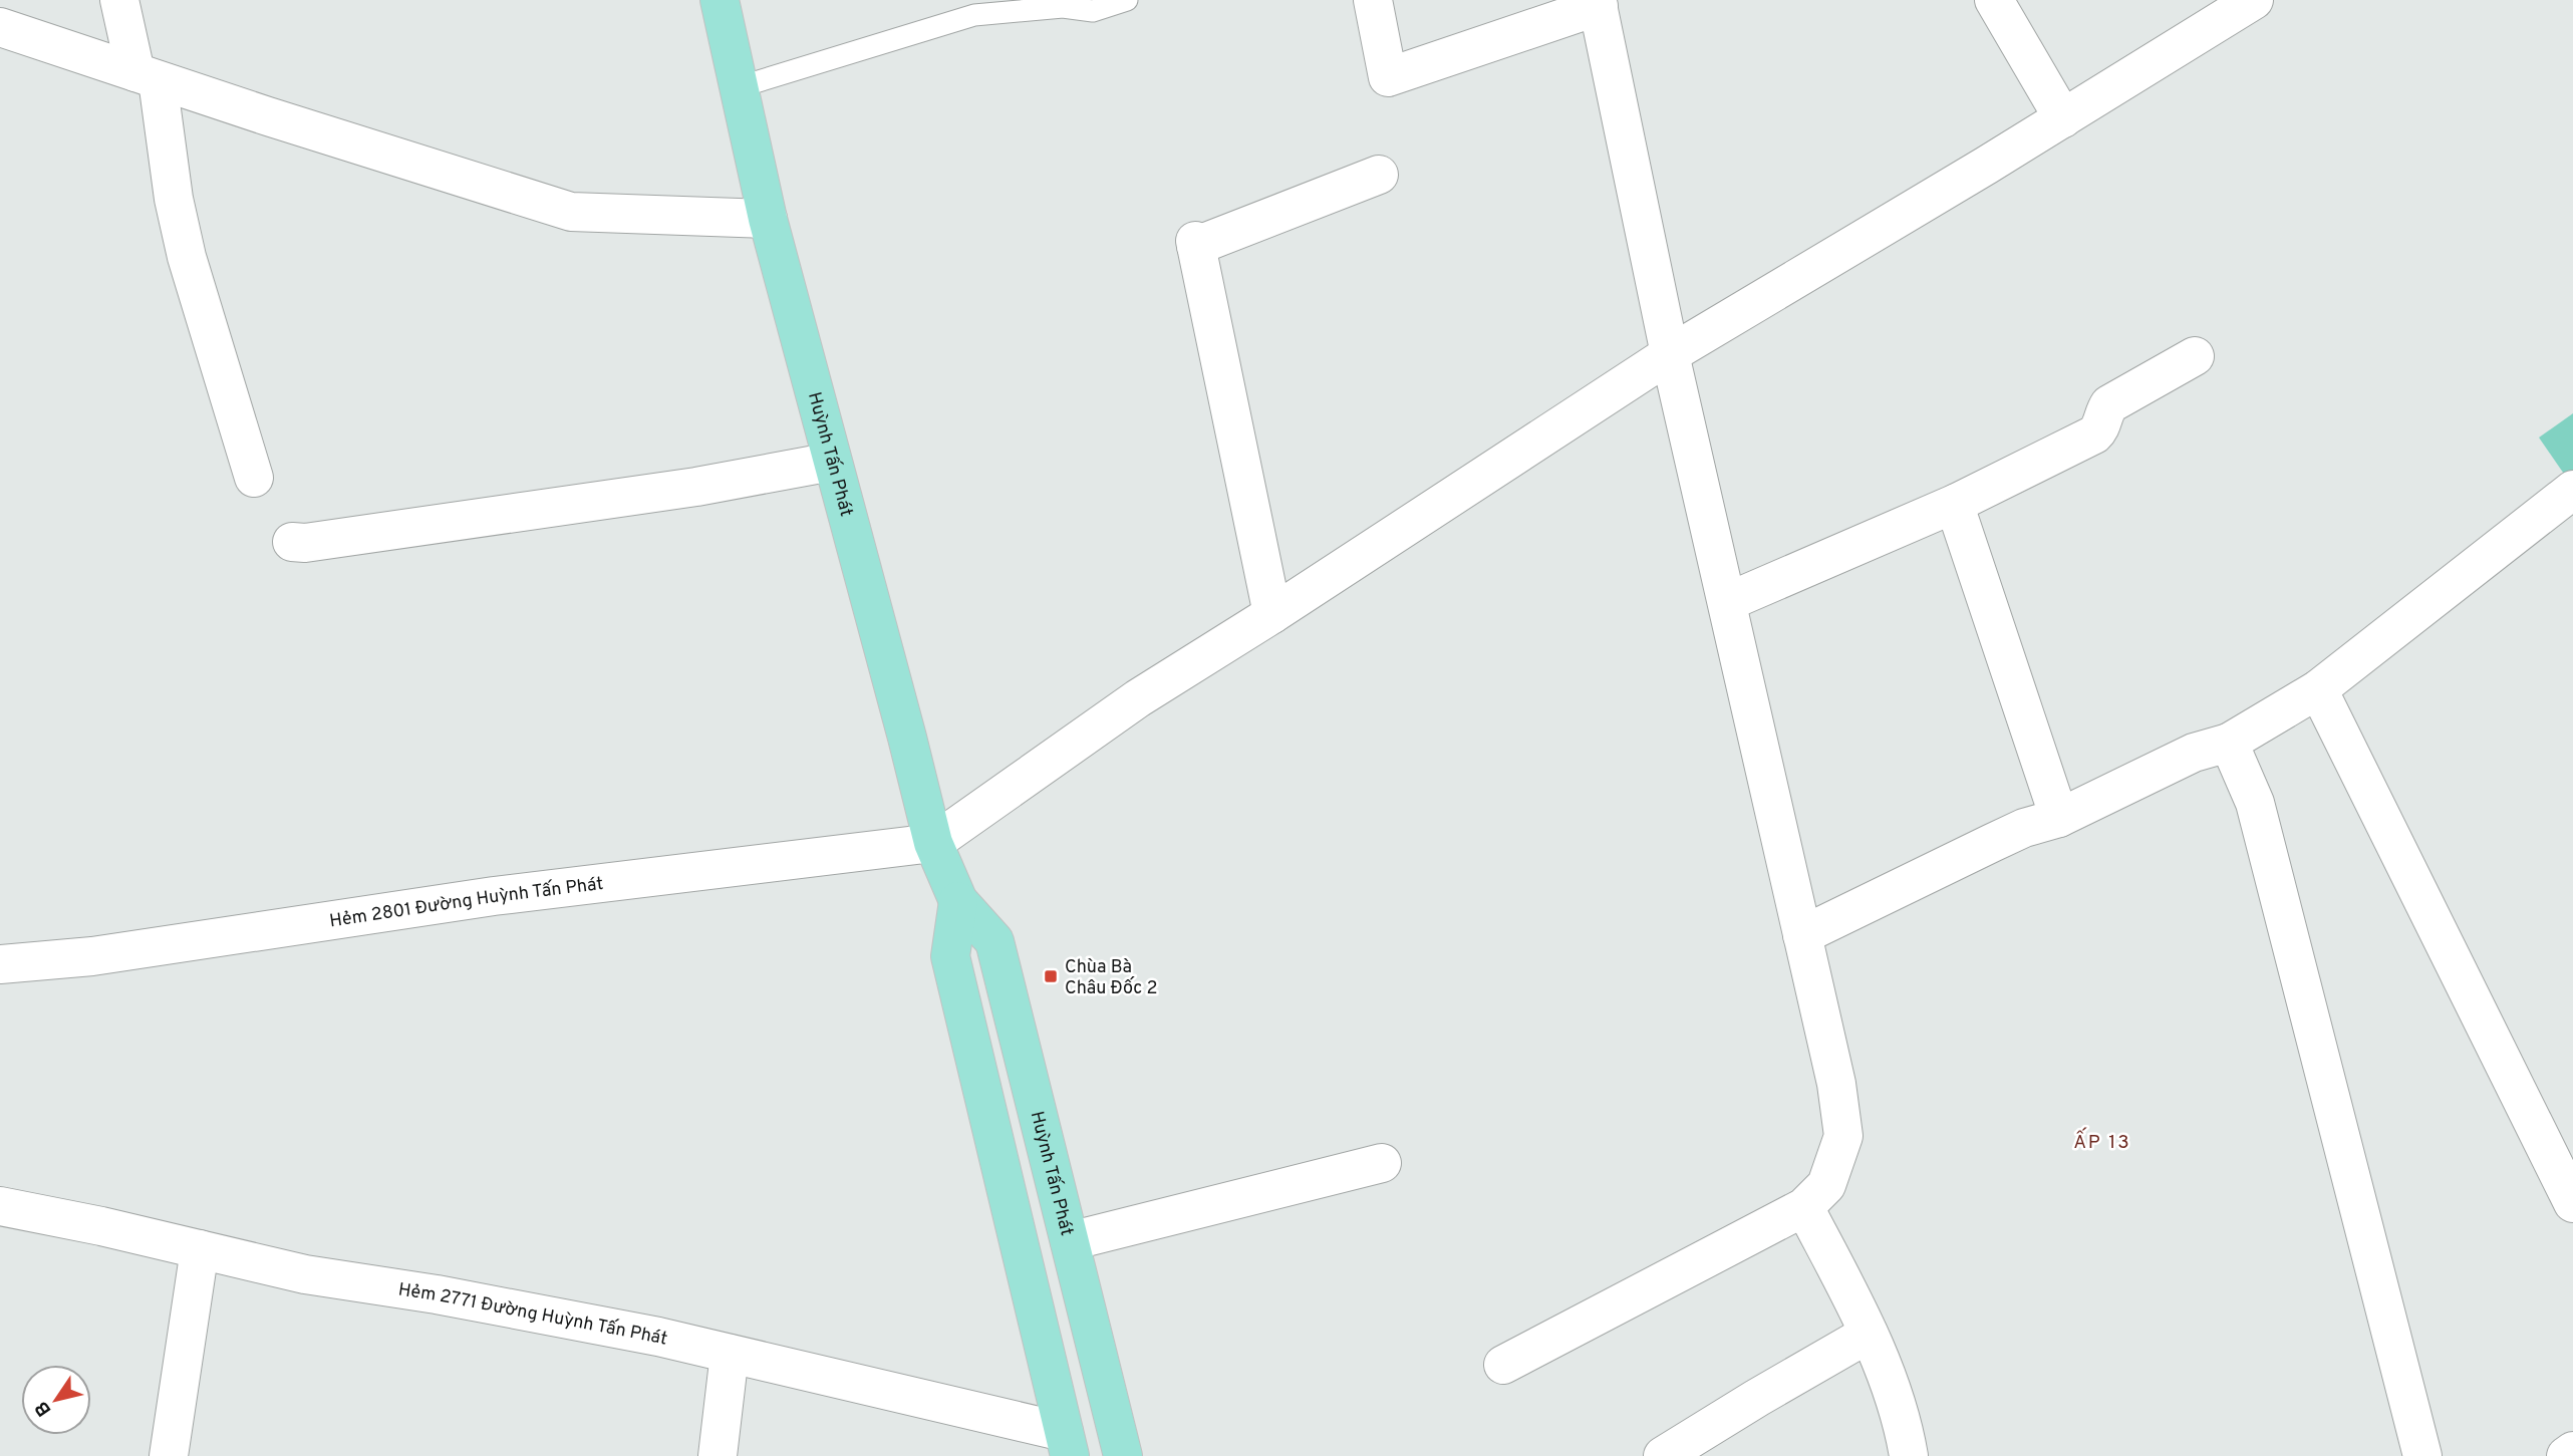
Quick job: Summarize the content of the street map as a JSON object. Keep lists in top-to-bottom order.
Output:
{
  "streets": {
    "main road": ["Huỳnh Tấn Phát"],
    "street": ["Hẻm 2801 Đường Huỳnh Tấn Phát", "Hẻm 2771 Đường Huỳnh Tấn Phát"]
  },
  "crossings": [
    ["Huỳnh Tấn Phát", "Hẻm 2801 Đường Huỳnh Tấn Phát"]
  ],
  "districts": ["ẤP 13"],
  "places": {
    "transit": ["Chùa Bà Châu Đốc 2"]
  },
  "north": "bottom left"
}
